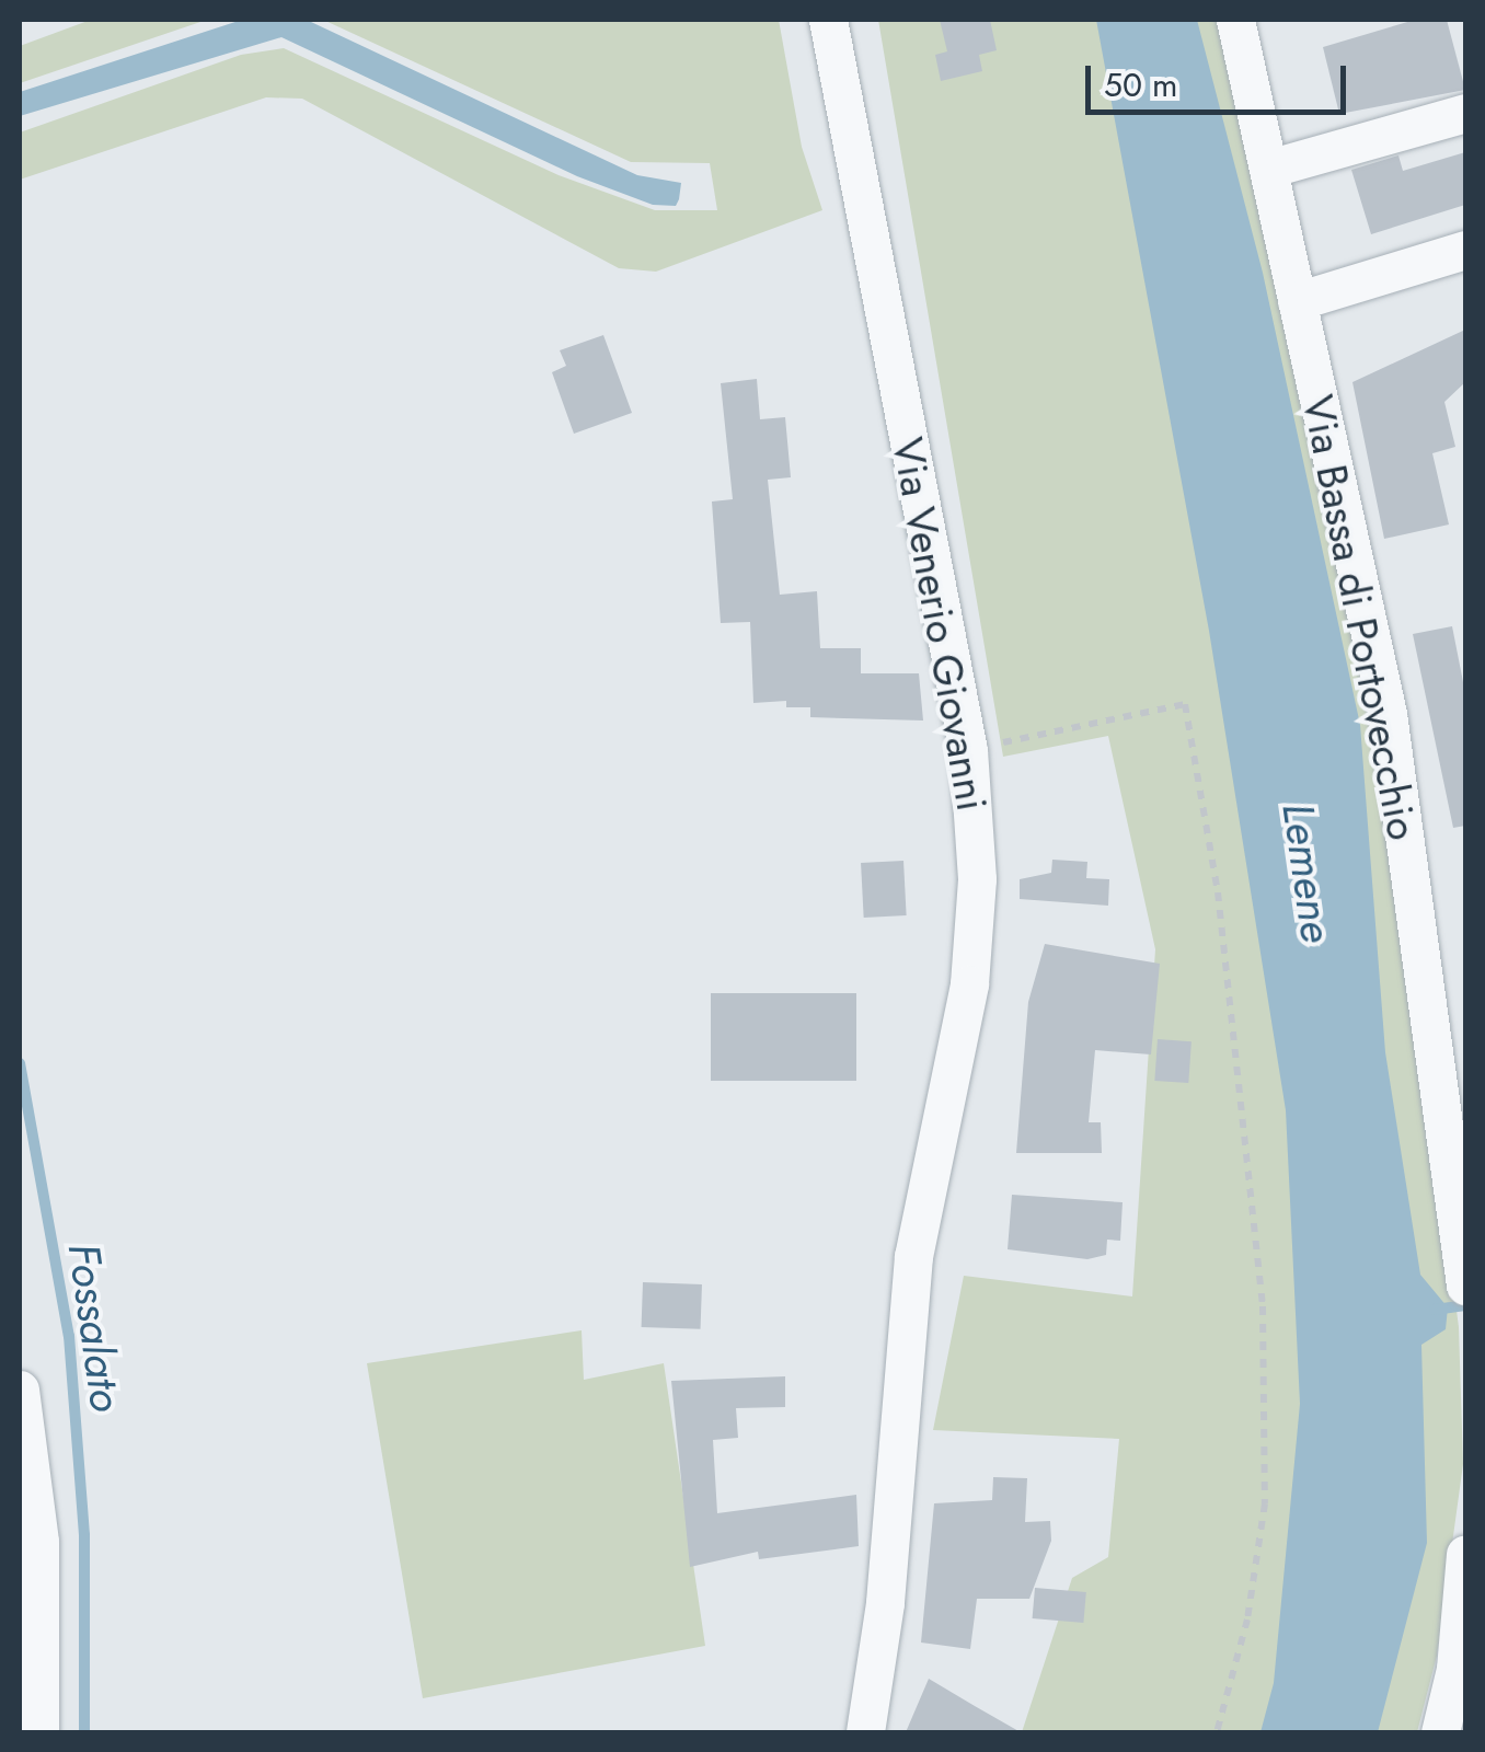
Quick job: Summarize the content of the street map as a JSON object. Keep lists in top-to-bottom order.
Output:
{
  "streets": {
    "street": ["Via Bassa di Portovecchio", "Via Venerio Giovanni"]
  },
  "water": ["Lemene", "Fossalato"],
  "scale_bar": "50 m"
}
